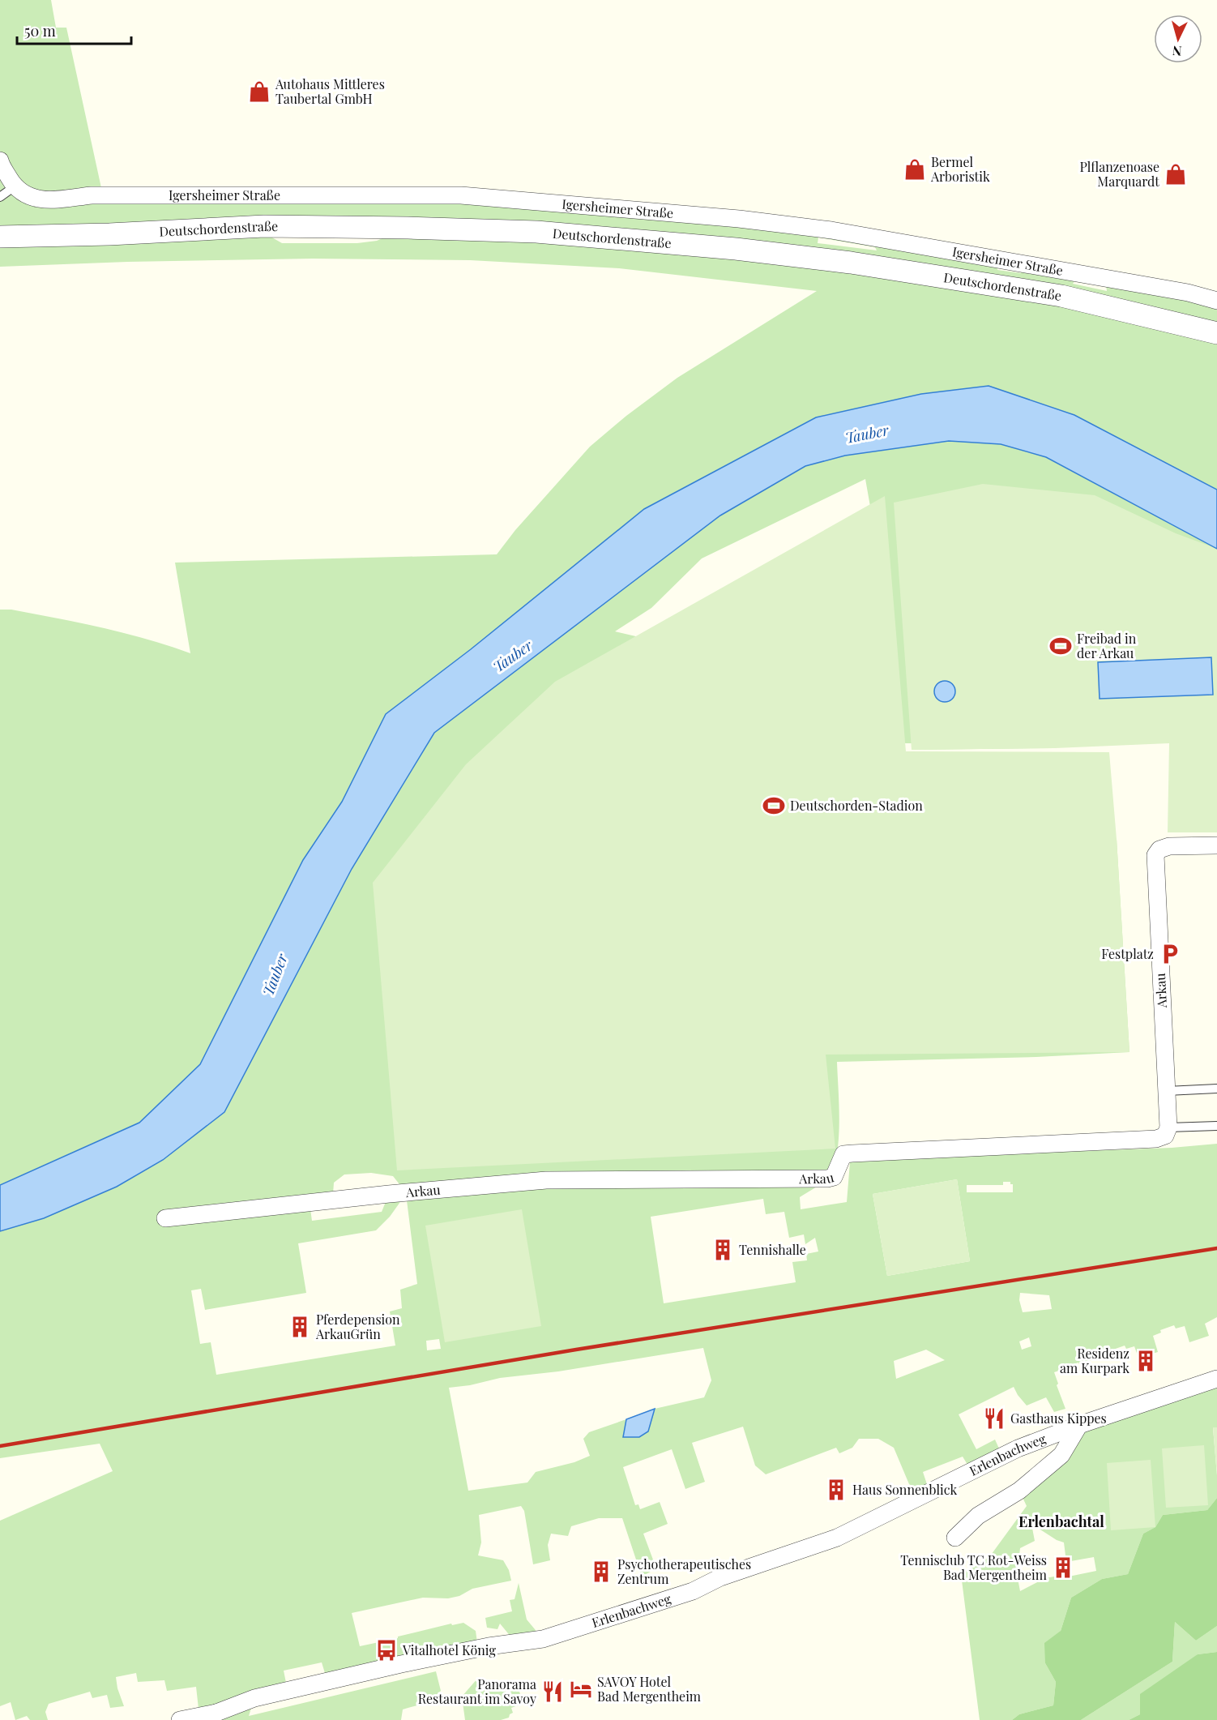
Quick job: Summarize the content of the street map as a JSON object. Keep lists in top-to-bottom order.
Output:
{
  "streets": {
    "street": [
      "Igersheimer Straße",
      "Deutschordenstraße",
      "Arkau",
      "Erlenbachweg"
    ]
  },
  "districts": ["Erlenbachtal"],
  "water": ["Tauber"],
  "places": {
    "shop": ["Autohaus Mittleres Taubertal GmbH", "Bermel Arboristik", "Plflanzenoase Marquardt"],
    "sports": ["Freibad in der Arkau", "Deutschorden-Stadion"],
    "parking": ["Festplatz"],
    "building": [
      "Tennishalle",
      "Pferdepension ArkauGrün",
      "Residenz am Kurpark",
      "Haus Sonnenblick",
      "Tennisclub TC Rot-Weiss Bad Mergentheim",
      "Psychotherapeutisches Zentrum"
    ],
    "restaurant": ["Gasthaus Kippes", "Panorama Restaurant im Savoy"],
    "bus stop": ["Vitalhotel König"],
    "hotel": ["SAVOY Hotel Bad Mergentheim"]
  },
  "scale_bar": "50 m",
  "north": "bottom"
}
